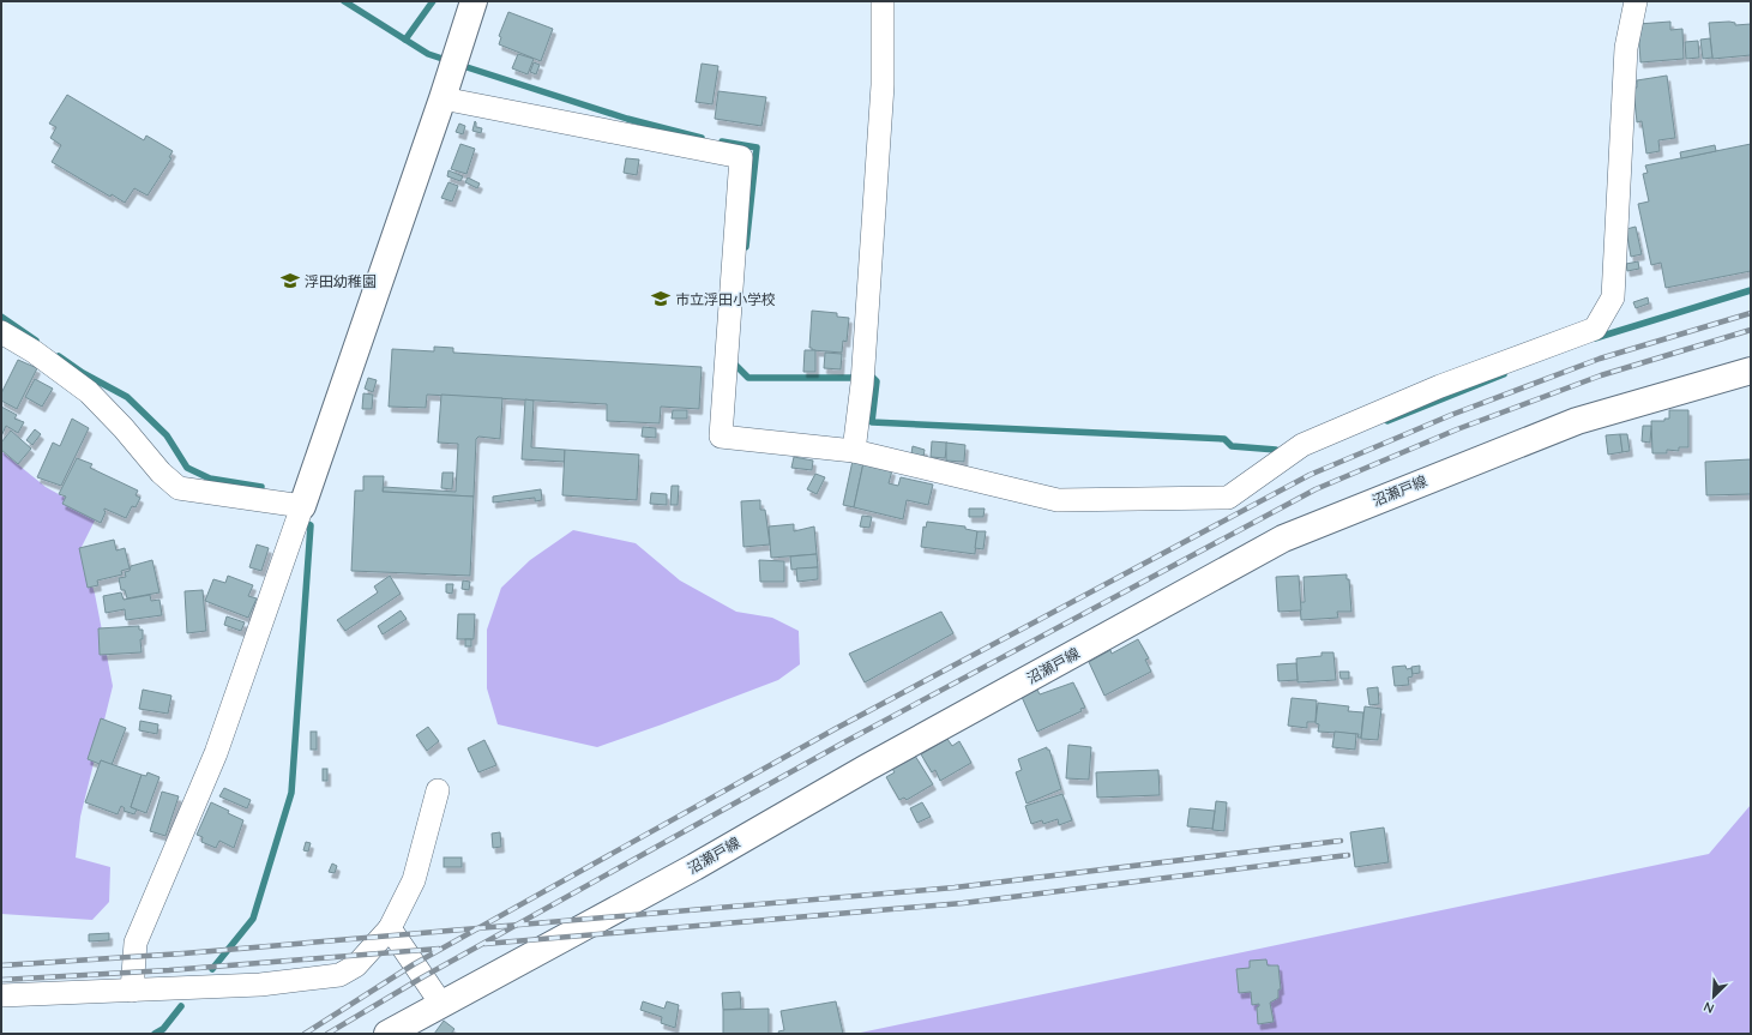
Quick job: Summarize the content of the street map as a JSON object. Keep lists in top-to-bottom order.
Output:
{
  "streets": {
    "main road": ["沼瀬戸線"]
  },
  "places": {
    "school or university": ["浮田幼稚園", "市立浮田小学校"]
  },
  "north": "bottom left"
}
